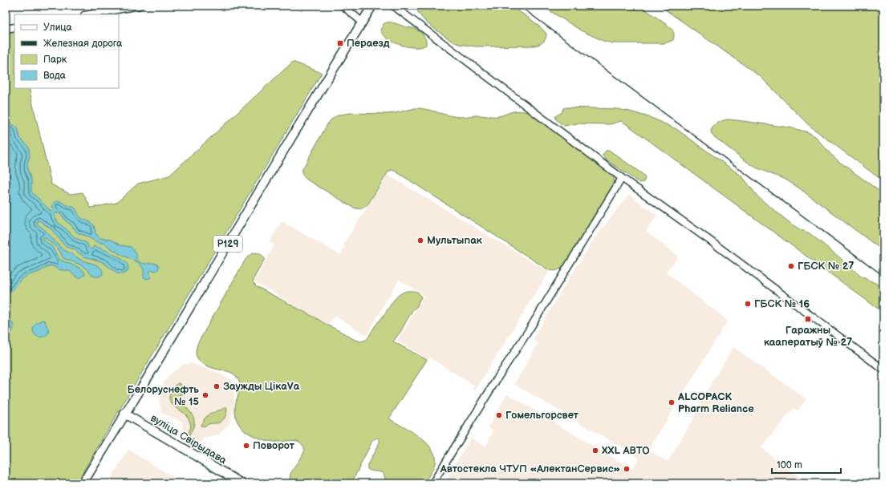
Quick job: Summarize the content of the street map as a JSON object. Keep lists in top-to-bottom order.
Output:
{
  "streets": {
    "main road": ["Р129", "вуліца Свірыдава"]
  },
  "crossings": [
    ["Р129", "вуліца Свірыдава"]
  ],
  "places": {
    "transit": ["Пераезд", "Гаражны кааператыў № 27"],
    "other": [
      "Мультыпак",
      "ГБСК № 27",
      "ГБСК № 16",
      "Заужды ЦікаVа",
      "Белоруснефть № 15",
      "ALCOPACK Pharm Reliance",
      "Гомельгорсвет",
      "Поворот",
      "XXL АВТО",
      "Автостекла ЧТУП «АлектанСервис»"
    ]
  },
  "legend": [
    "Улица",
    "Железная дорога",
    "Парк",
    "Вода"
  ],
  "scale_bar": "100 m"
}
